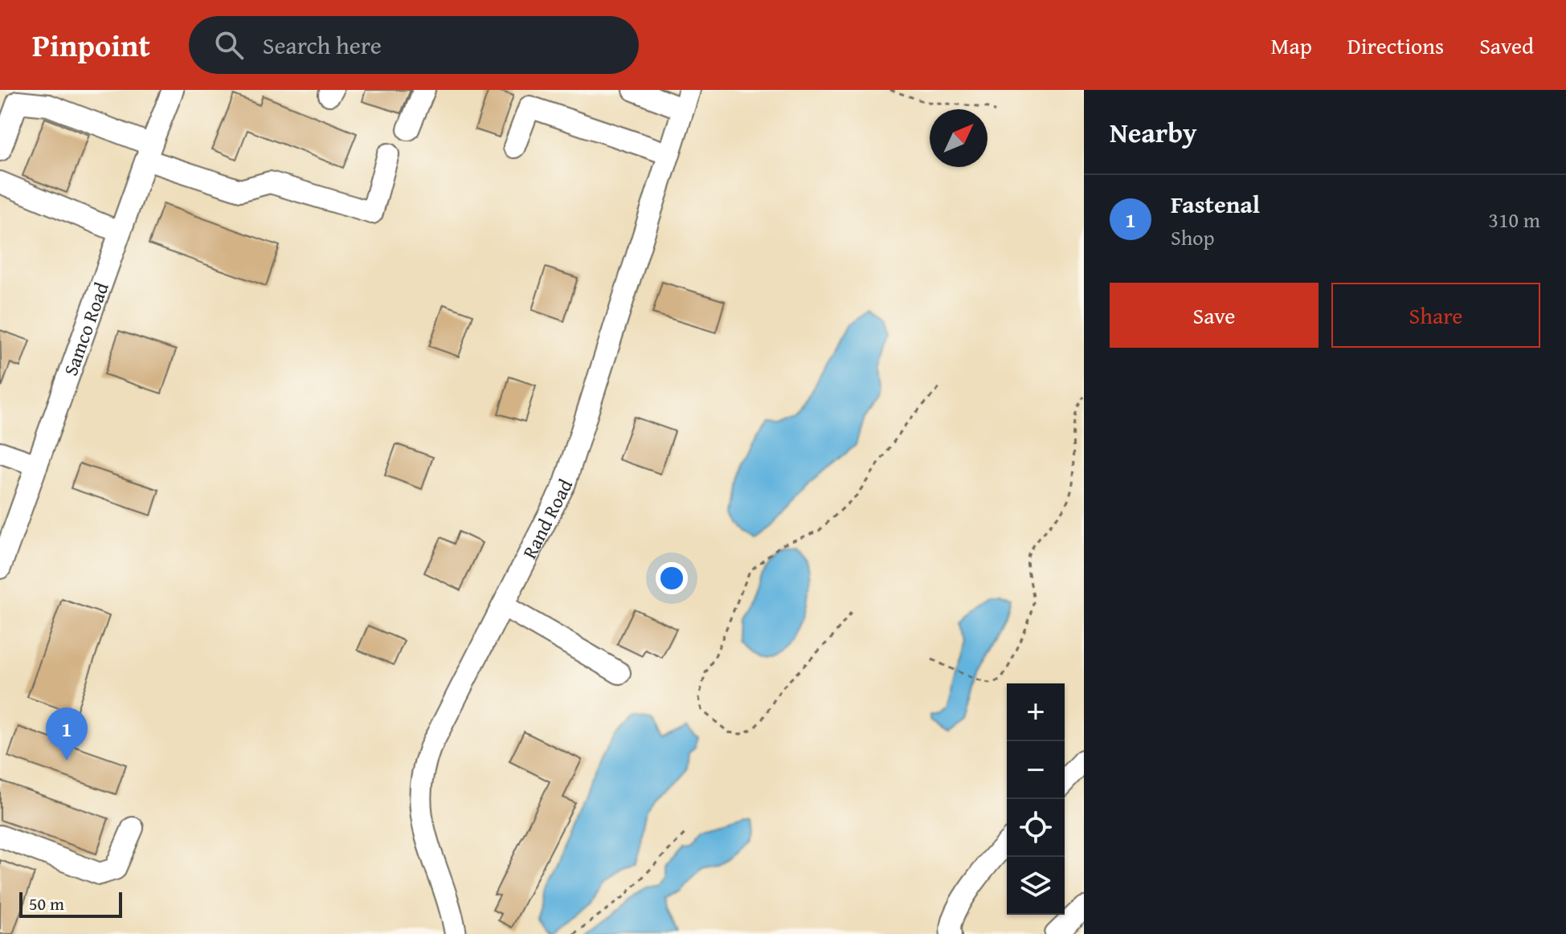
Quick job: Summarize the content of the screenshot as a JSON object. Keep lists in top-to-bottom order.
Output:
{
  "streets": {
    "street": ["Samco Road", "Rand Road"]
  },
  "scale_bar": "50 m",
  "north": "top right",
  "page": {
    "header": "Pinpoint",
    "search": "Search here",
    "nav": ["Map", "Directions", "Saved"],
    "heading": "Nearby",
    "list": [
      {
        "mark": "1",
        "name": "Fastenal",
        "note": "Shop",
        "value": "310 m"
      }
    ],
    "buttons": ["Save", "Share"],
    "map_buttons": ["+", "−"],
    "pins": "1",
    "scale": "50 m"
  }
}
